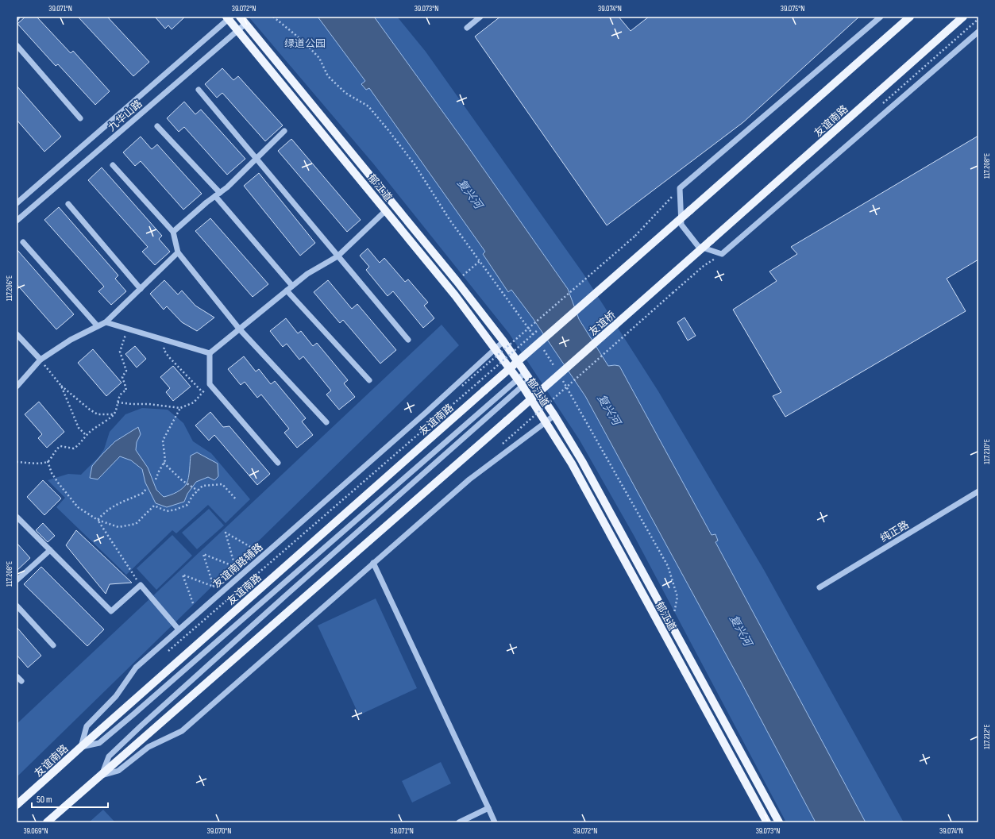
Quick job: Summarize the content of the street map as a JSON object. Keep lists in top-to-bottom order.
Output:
{
  "streets": {
    "main road": ["友谊南路", "郁江道", "友谊桥"],
    "street": ["九华山路", "纯正路", "友谊南路辅路"]
  },
  "crossings": [
    ["九华山路", "郁江道"],
    ["友谊南路", "友谊桥"],
    ["友谊南路", "友谊南路辅路"],
    ["郁江道", "友谊南路辅路"]
  ],
  "water": ["复兴河"],
  "parks": ["绿道公园"],
  "scale_bar": "50 m",
  "coordinates": [
    "39.071°N",
    "39.072°N",
    "39.073°N",
    "39.074°N",
    "39.075°N",
    "117.208°E",
    "117.206°E",
    "117.210°E",
    "117.212°E",
    "39.069°N",
    "39.070°N"
  ]
}
